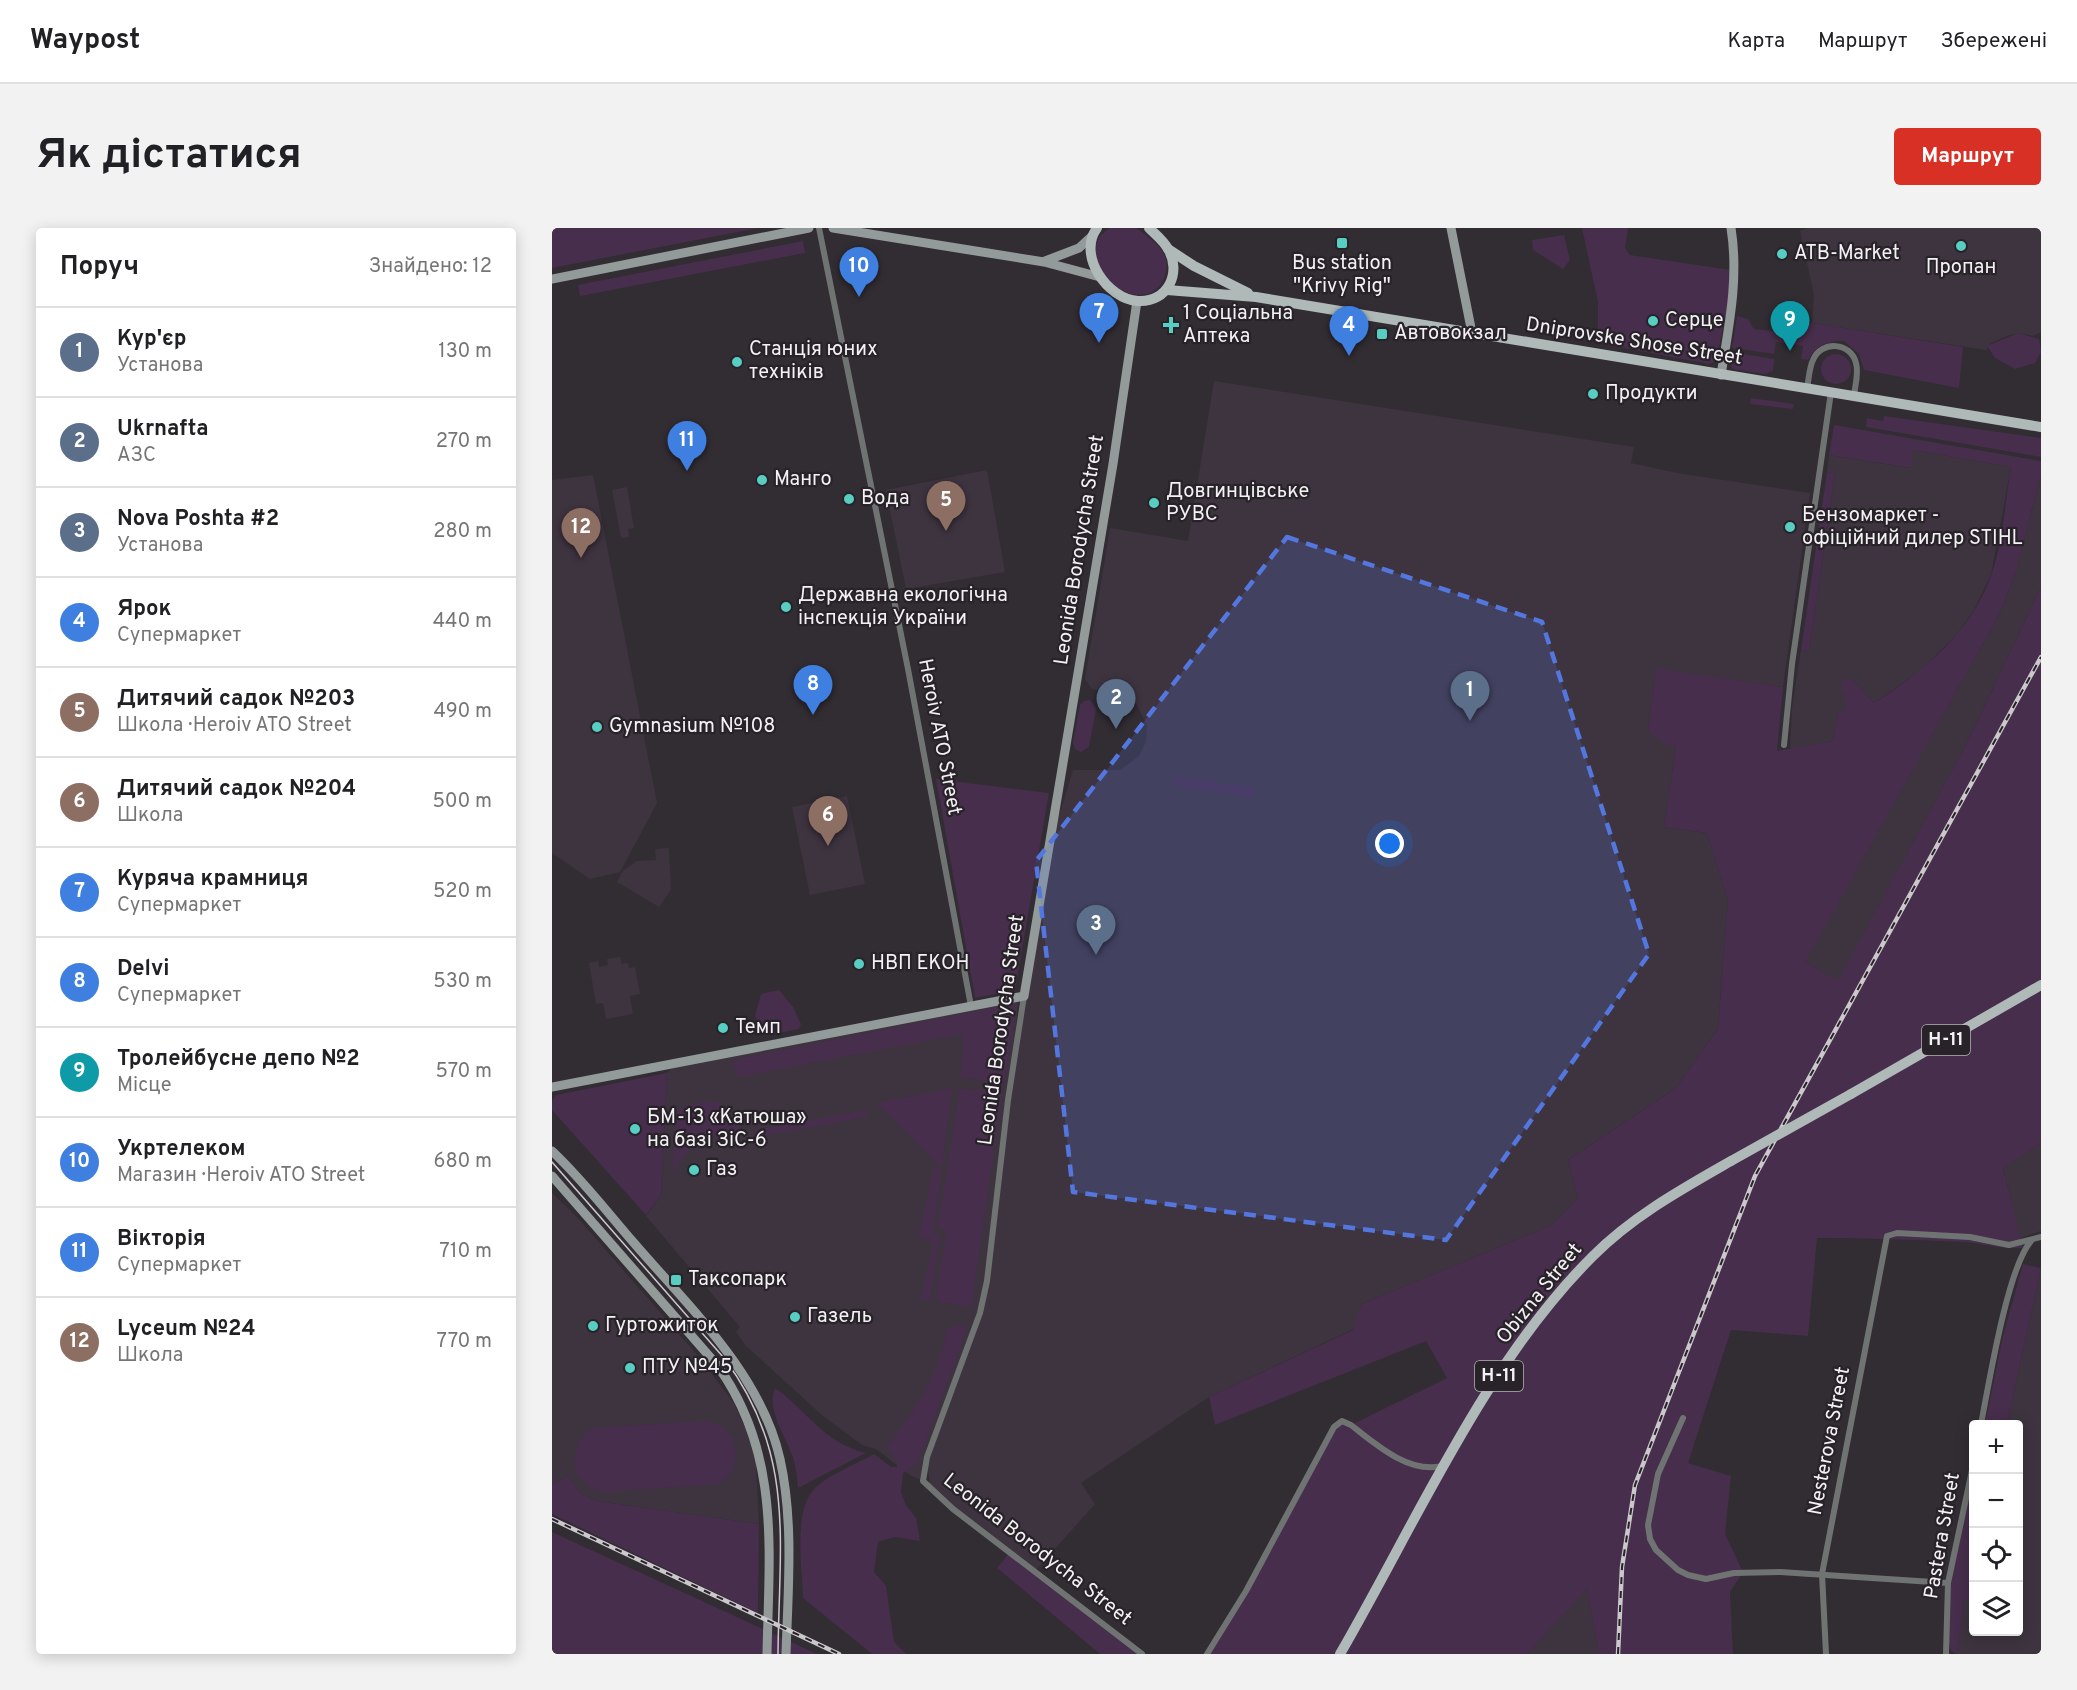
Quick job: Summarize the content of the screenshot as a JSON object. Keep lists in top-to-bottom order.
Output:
{
  "streets": {
    "main road": [
      "Dniprovske Shose Street",
      "Leonida Borodycha Street",
      "Н-11",
      "Obizna Street"
    ],
    "street": ["Heroiv ATO Street", "Nesterova Street", "Pastera Street"]
  },
  "places": {
    "transit": ["Bus station \"Krivy Rig\"", "Автовокзал", "Таксопарк"],
    "other": [
      "Пропан",
      "ATB-Market",
      "Серце",
      "Станція юних техніків",
      "Продукти",
      "Манго",
      "Вода",
      "Довгинцівське РУВС",
      "Бензомаркет - офіційний дилер STIHL",
      "Державна екологічна інспекція України",
      "Gymnasium №108",
      "НВП ЕКОН",
      "Темп",
      "БМ-13 «Катюша» на базі ЗіС-6",
      "Газ",
      "Газель",
      "Гуртожиток",
      "ПТУ №45"
    ],
    "health": ["1 Соціальна Аптека"]
  },
  "page": {
    "header": "Waypost",
    "nav": ["Карта", "Маршрут", "Збережені"],
    "buttons": "Маршрут",
    "title": "Як дістатися",
    "heading": ["Поруч", "Знайдено: 12"],
    "pins": [
      "10",
      "7",
      "9",
      "4",
      "11",
      "5",
      "12",
      "8",
      "1",
      "2",
      "6",
      "3"
    ],
    "list": [
      {
        "mark": "1",
        "name": "Кур'єр",
        "note": "Установа",
        "value": "130 m"
      },
      {
        "mark": "2",
        "name": "Ukrnafta",
        "note": "АЗС",
        "value": "270 m"
      },
      {
        "mark": "3",
        "name": "Nova Poshta #2",
        "note": "Установа",
        "value": "280 m"
      },
      {
        "mark": "4",
        "name": "Ярок",
        "note": "Супермаркет",
        "value": "440 m"
      },
      {
        "mark": "5",
        "name": "Дитячий садок №203",
        "note": "Школа · Heroiv ATO Street",
        "value": "490 m"
      },
      {
        "mark": "6",
        "name": "Дитячий садок №204",
        "note": "Школа",
        "value": "500 m"
      },
      {
        "mark": "7",
        "name": "Куряча крамниця",
        "note": "Супермаркет",
        "value": "520 m"
      },
      {
        "mark": "8",
        "name": "Delvi",
        "note": "Супермаркет",
        "value": "530 m"
      },
      {
        "mark": "9",
        "name": "Тролейбусне депо №2",
        "note": "Місце",
        "value": "570 m"
      },
      {
        "mark": "10",
        "name": "Укртелеком",
        "note": "Магазин · Heroiv ATO Street",
        "value": "680 m"
      },
      {
        "mark": "11",
        "name": "Вікторія",
        "note": "Супермаркет",
        "value": "710 m"
      },
      {
        "mark": "12",
        "name": "Lyceum №24",
        "note": "Школа",
        "value": "770 m"
      }
    ],
    "map_buttons": ["+", "−"]
  }
}
